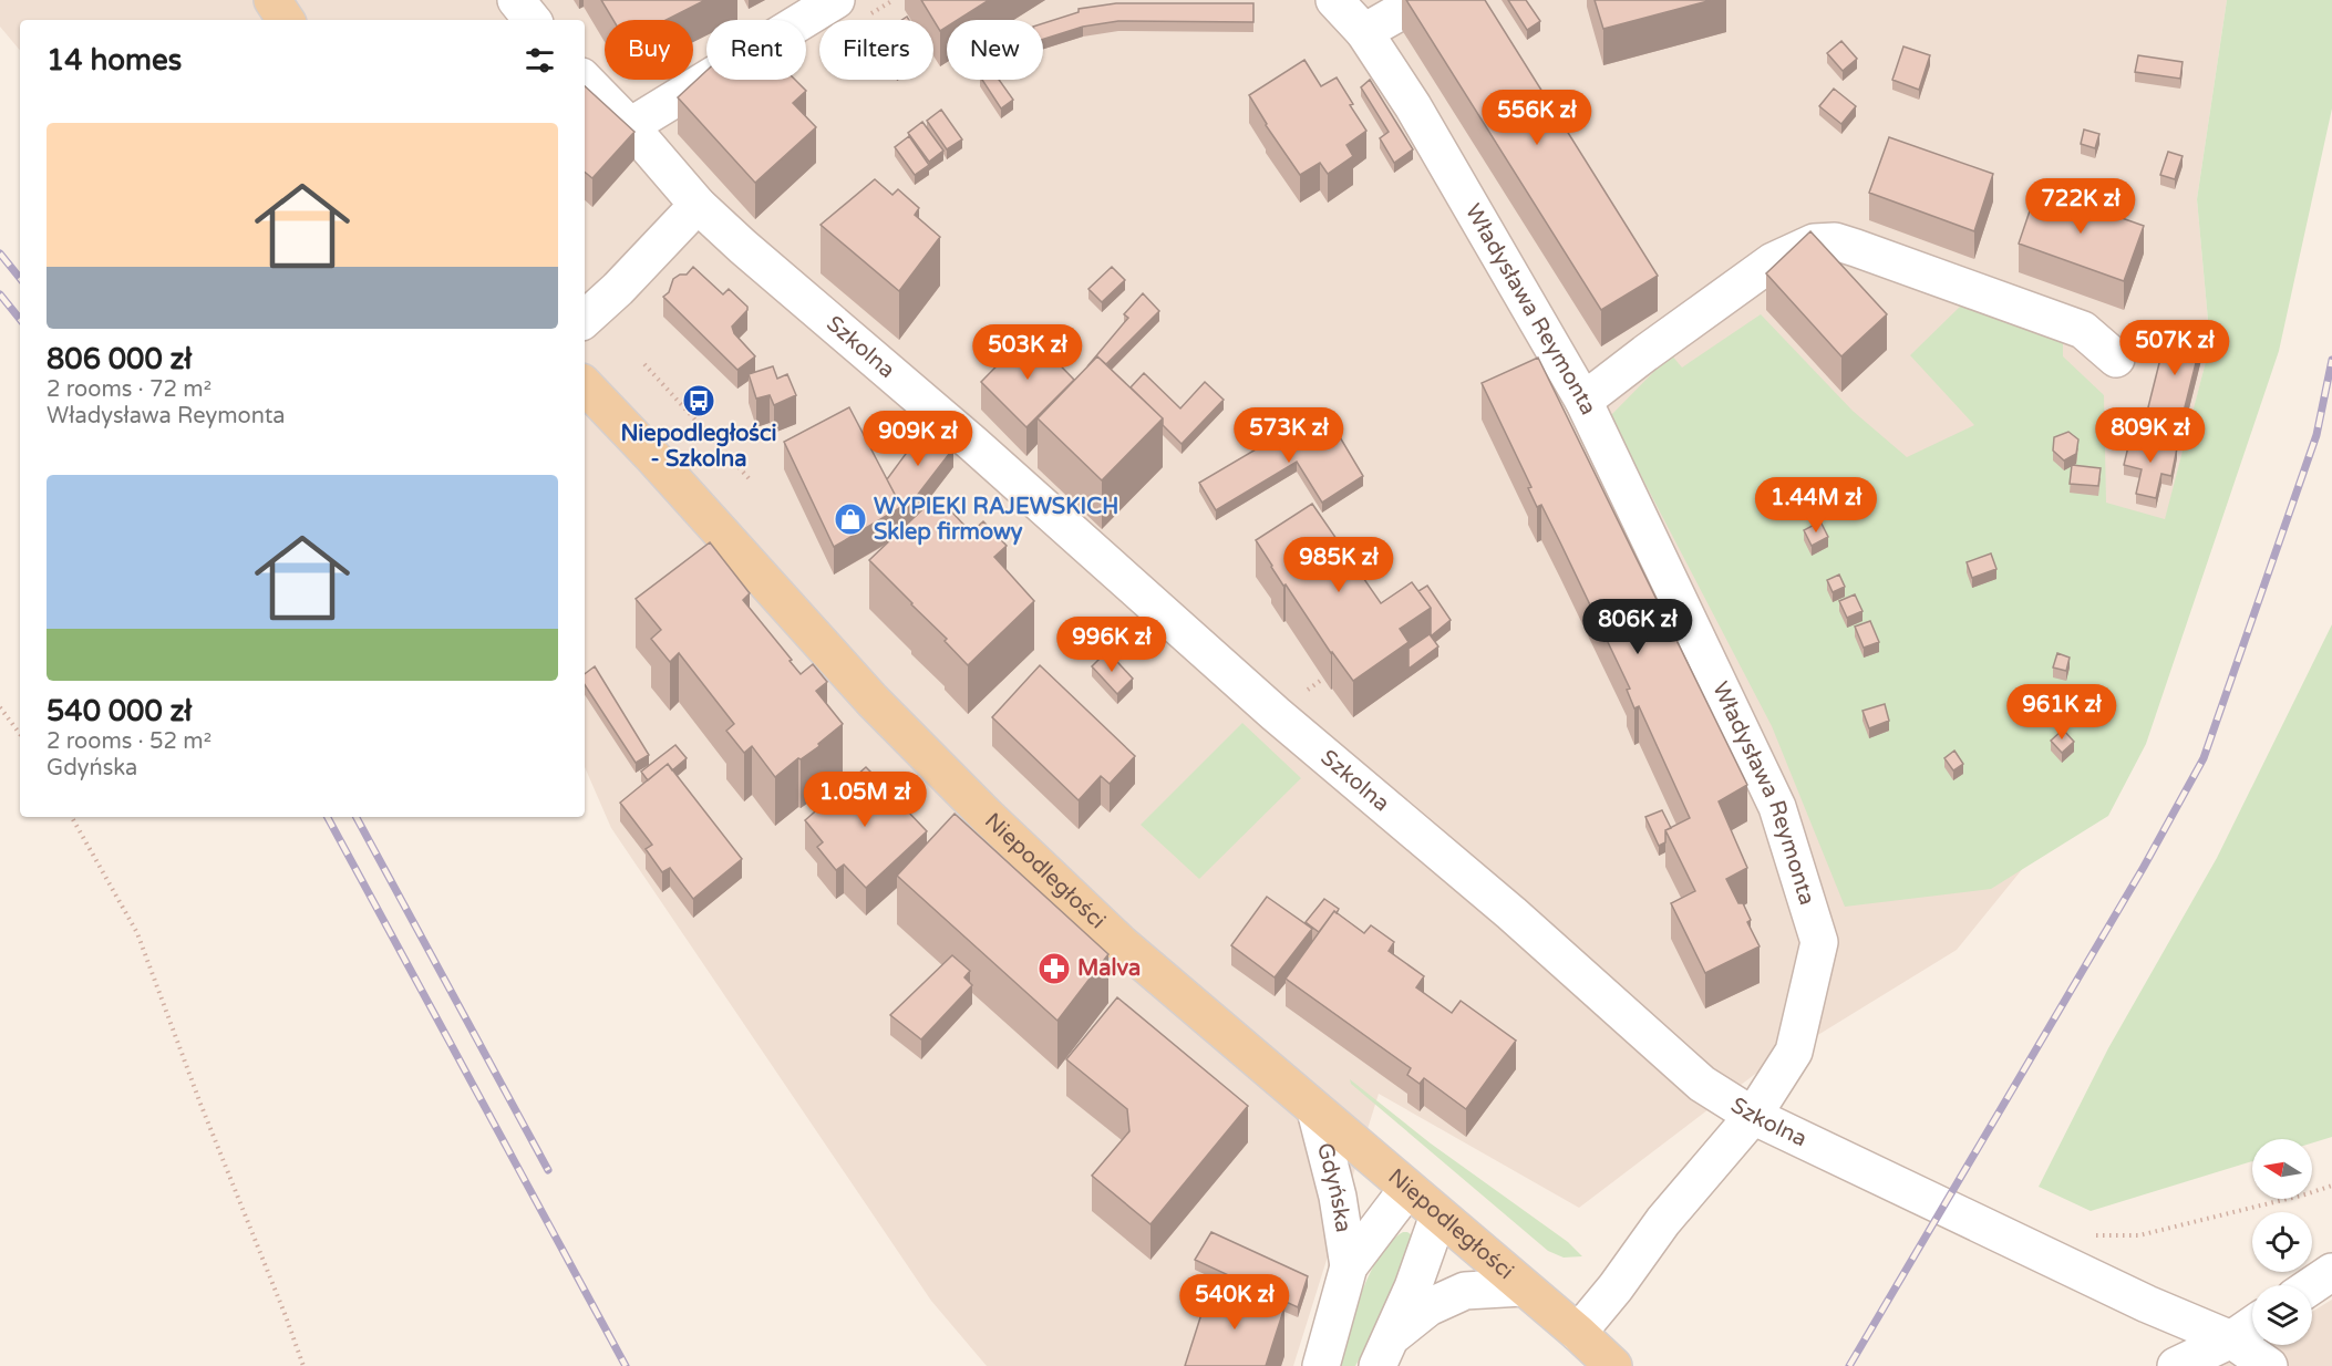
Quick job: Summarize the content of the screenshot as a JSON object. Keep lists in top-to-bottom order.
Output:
{
  "streets": {
    "main road": ["Niepodległości"],
    "street": ["Władysława Reymonta", "Szkolna", "Gdyńska"]
  },
  "crossings": [
    ["Władysława Reymonta", "Szkolna"],
    ["Władysława Reymonta", "Niepodległości"],
    ["Niepodległości", "Gdyńska"]
  ],
  "places": {
    "bus stop": ["Niepodległości - Szkolna"],
    "shop": ["WYPIEKI RAJEWSKICH Sklep firmowy"],
    "pharmacy": ["Malva"]
  },
  "north": "left",
  "page": {
    "chip": [
      "Buy",
      "Rent",
      "Filters",
      "New"
    ],
    "heading": "14 homes",
    "price": [
      "556K zł",
      "722K zł",
      "507K zł",
      "503K zł",
      "573K zł",
      "809K zł",
      "909K zł",
      "1.44M zł",
      "985K zł",
      "806K zł",
      "996K zł",
      "961K zł",
      "1.05M zł",
      "540K zł"
    ],
    "list": [
      {
        "name": "806 000 zł",
        "note": "2 rooms · 72 m² · Władysława Reymonta"
      },
      {
        "name": "540 000 zł",
        "note": "2 rooms · 52 m² · Gdyńska"
      }
    ]
  }
}
